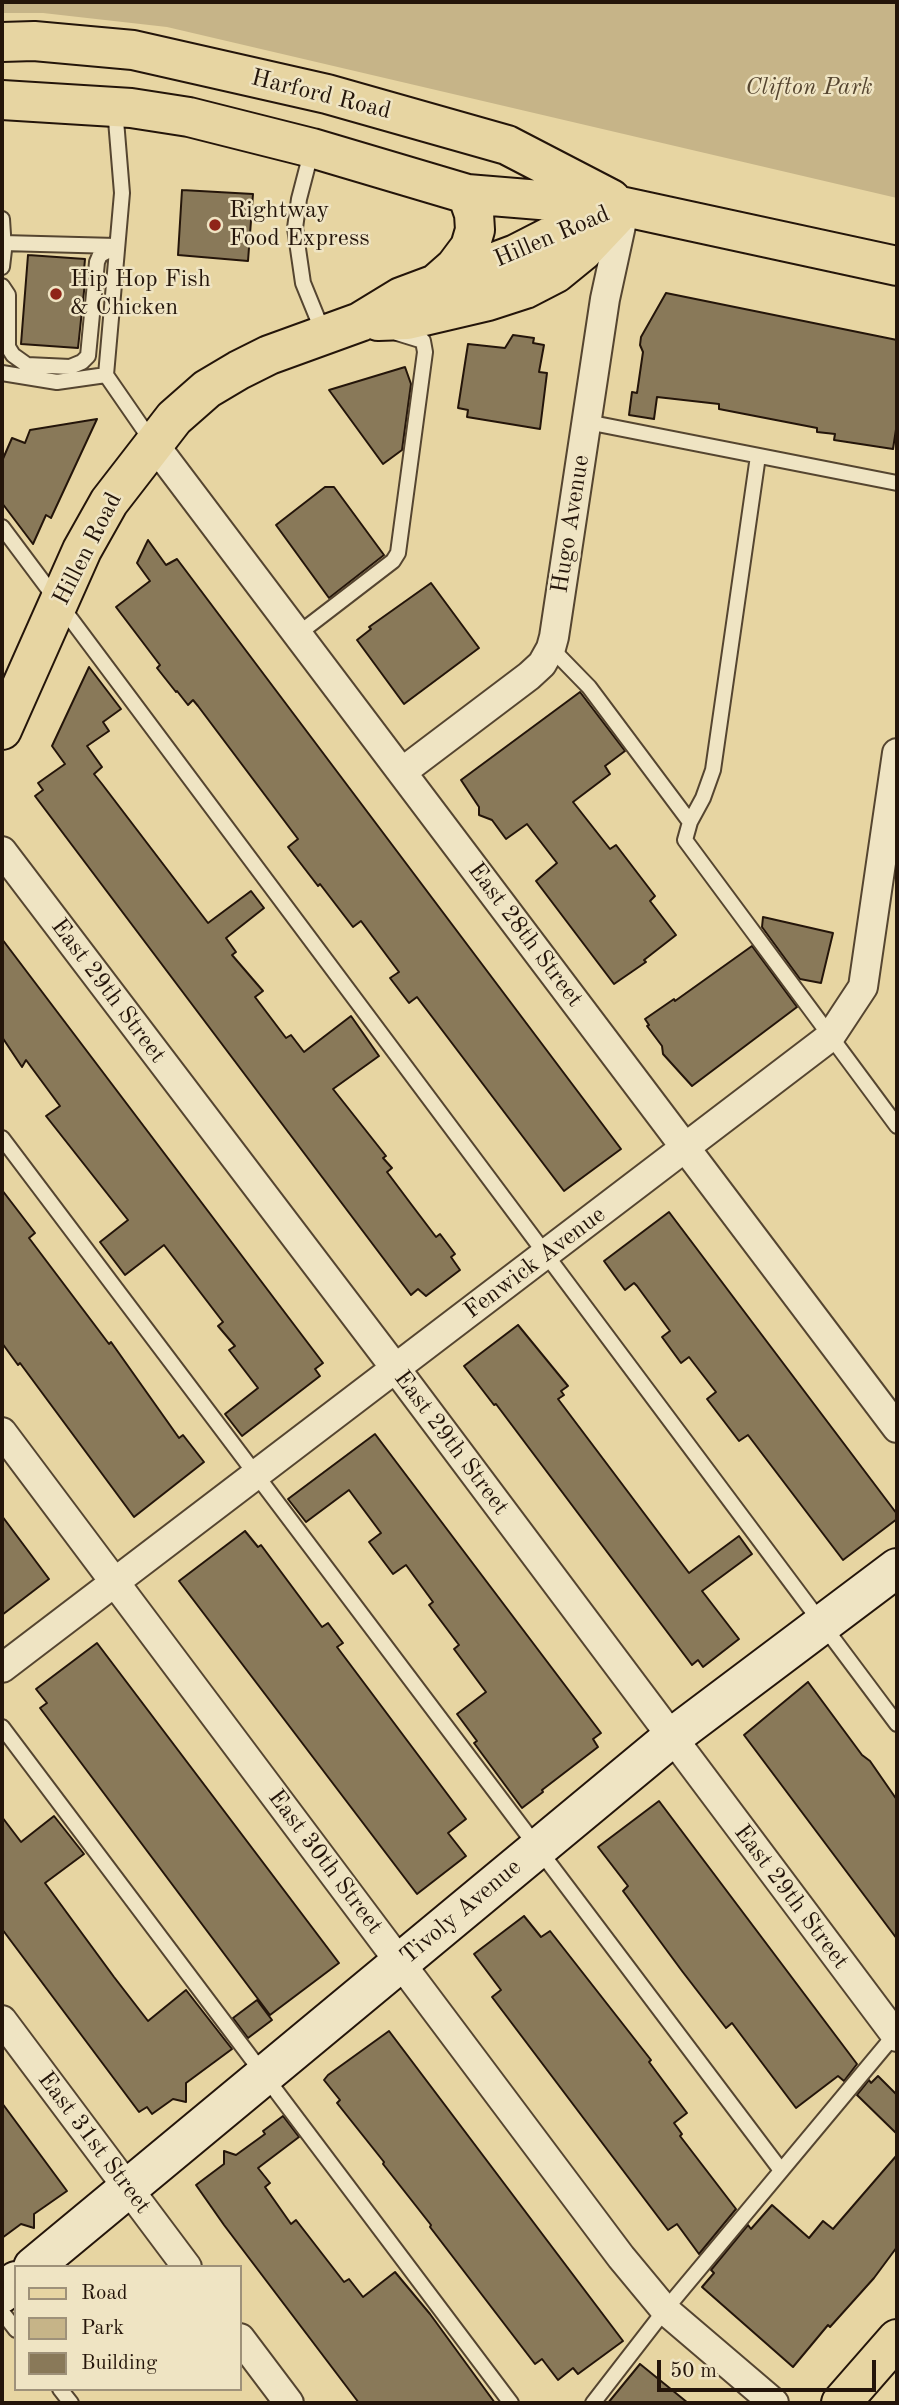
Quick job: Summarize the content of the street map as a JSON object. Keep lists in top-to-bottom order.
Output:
{
  "streets": {
    "main road": ["Harford Road", "Hillen Road"],
    "street": [
      "Hugo Avenue",
      "East 28th Street",
      "East 29th Street",
      "Fenwick Avenue",
      "East 30th Street",
      "Tivoly Avenue",
      "East 31st Street"
    ]
  },
  "crossings": [
    ["Harford Road", "Hillen Road"],
    ["Harford Road", "Hugo Avenue"],
    ["Hillen Road", "Hugo Avenue"],
    ["Hillen Road", "East 28th Street"],
    ["Hugo Avenue", "East 28th Street"],
    ["East 28th Street", "Fenwick Avenue"],
    ["East 29th Street", "Fenwick Avenue"],
    ["East 29th Street", "Tivoly Avenue"],
    ["Fenwick Avenue", "East 30th Street"],
    ["East 30th Street", "Tivoly Avenue"],
    ["Tivoly Avenue", "East 31st Street"]
  ],
  "parks": ["Clifton Park"],
  "places": ["Rightway Food Express", "Hip Hop Fish & Chicken"],
  "legend": ["Road", "Park", "Building"],
  "scale_bar": "50 m"
}
